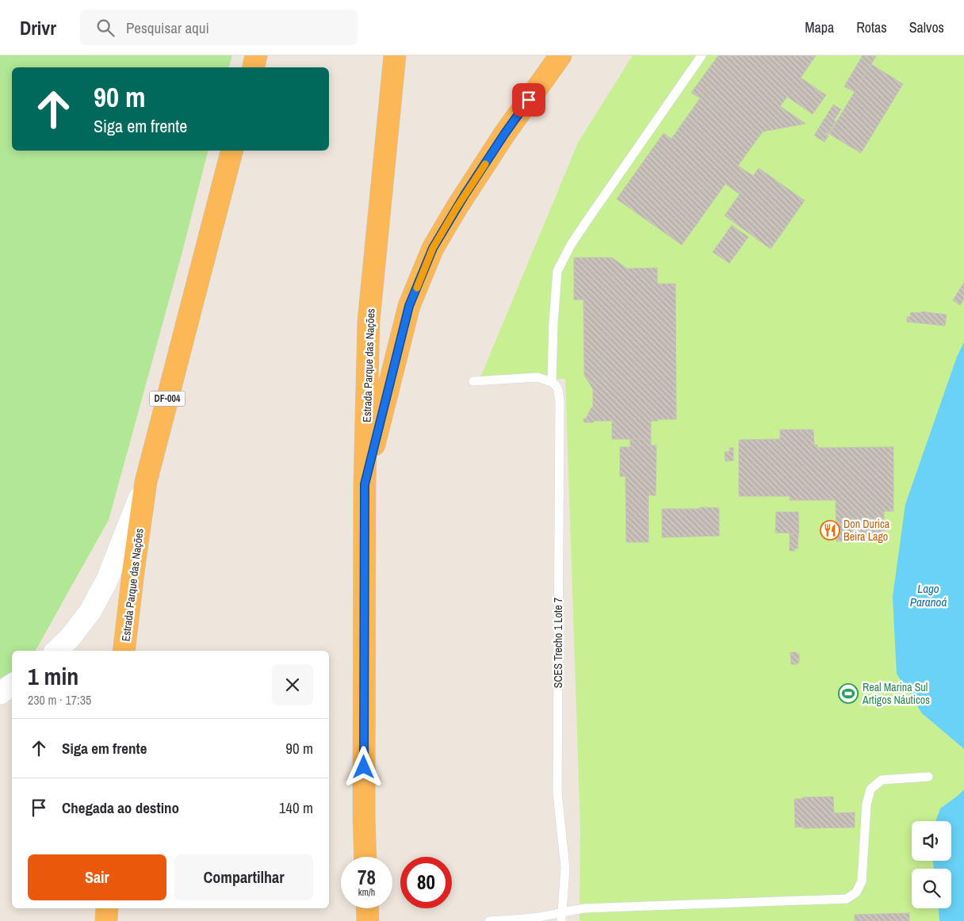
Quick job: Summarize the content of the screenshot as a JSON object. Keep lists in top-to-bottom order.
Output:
{
  "streets": {
    "highway": ["Estrada Parque das Nações", "DF-004"],
    "lane": ["SCES Trecho 1 Lote 7"]
  },
  "water": ["Lago Paranoá"],
  "places": {
    "restaurant": ["Don Durica Beira Lago"],
    "sports": ["Real Marina Sul Artigos Náuticos"]
  },
  "page": {
    "header": "Drivr",
    "search": "Pesquisar aqui",
    "nav": ["Mapa", "Rotas", "Salvos"],
    "turn": ["90 m", "Siga em frente"],
    "heading": ["1 min", "230 m · 17:35"],
    "list": [
      {
        "name": "Siga em frente",
        "value": "90 m"
      },
      {
        "name": "Chegada ao destino",
        "value": "140 m"
      }
    ],
    "buttons": ["Sair", "Compartilhar"],
    "speed": "78 km/h",
    "limit": "80"
  }
}
